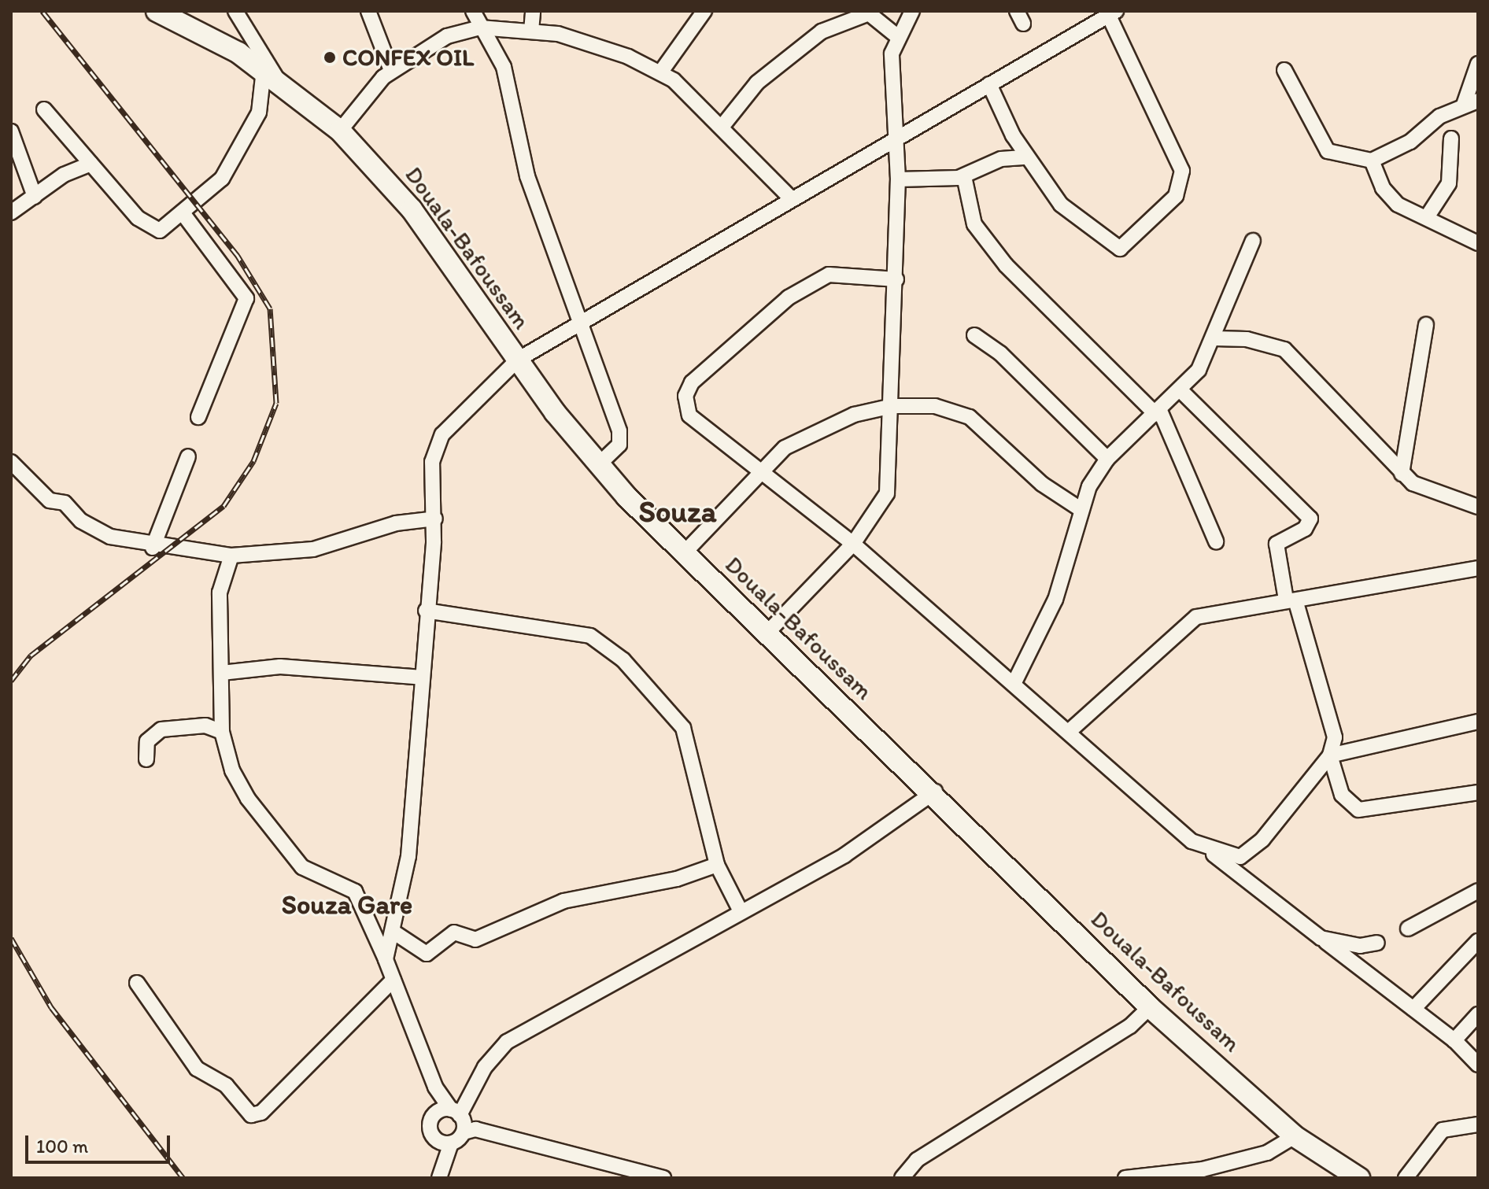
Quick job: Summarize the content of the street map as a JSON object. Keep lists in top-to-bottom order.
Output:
{
  "streets": {
    "highway": ["Douala-Bafoussam"]
  },
  "districts": ["Souza", "Souza Gare"],
  "places": ["CONFEX OIL"],
  "scale_bar": "100 m"
}
